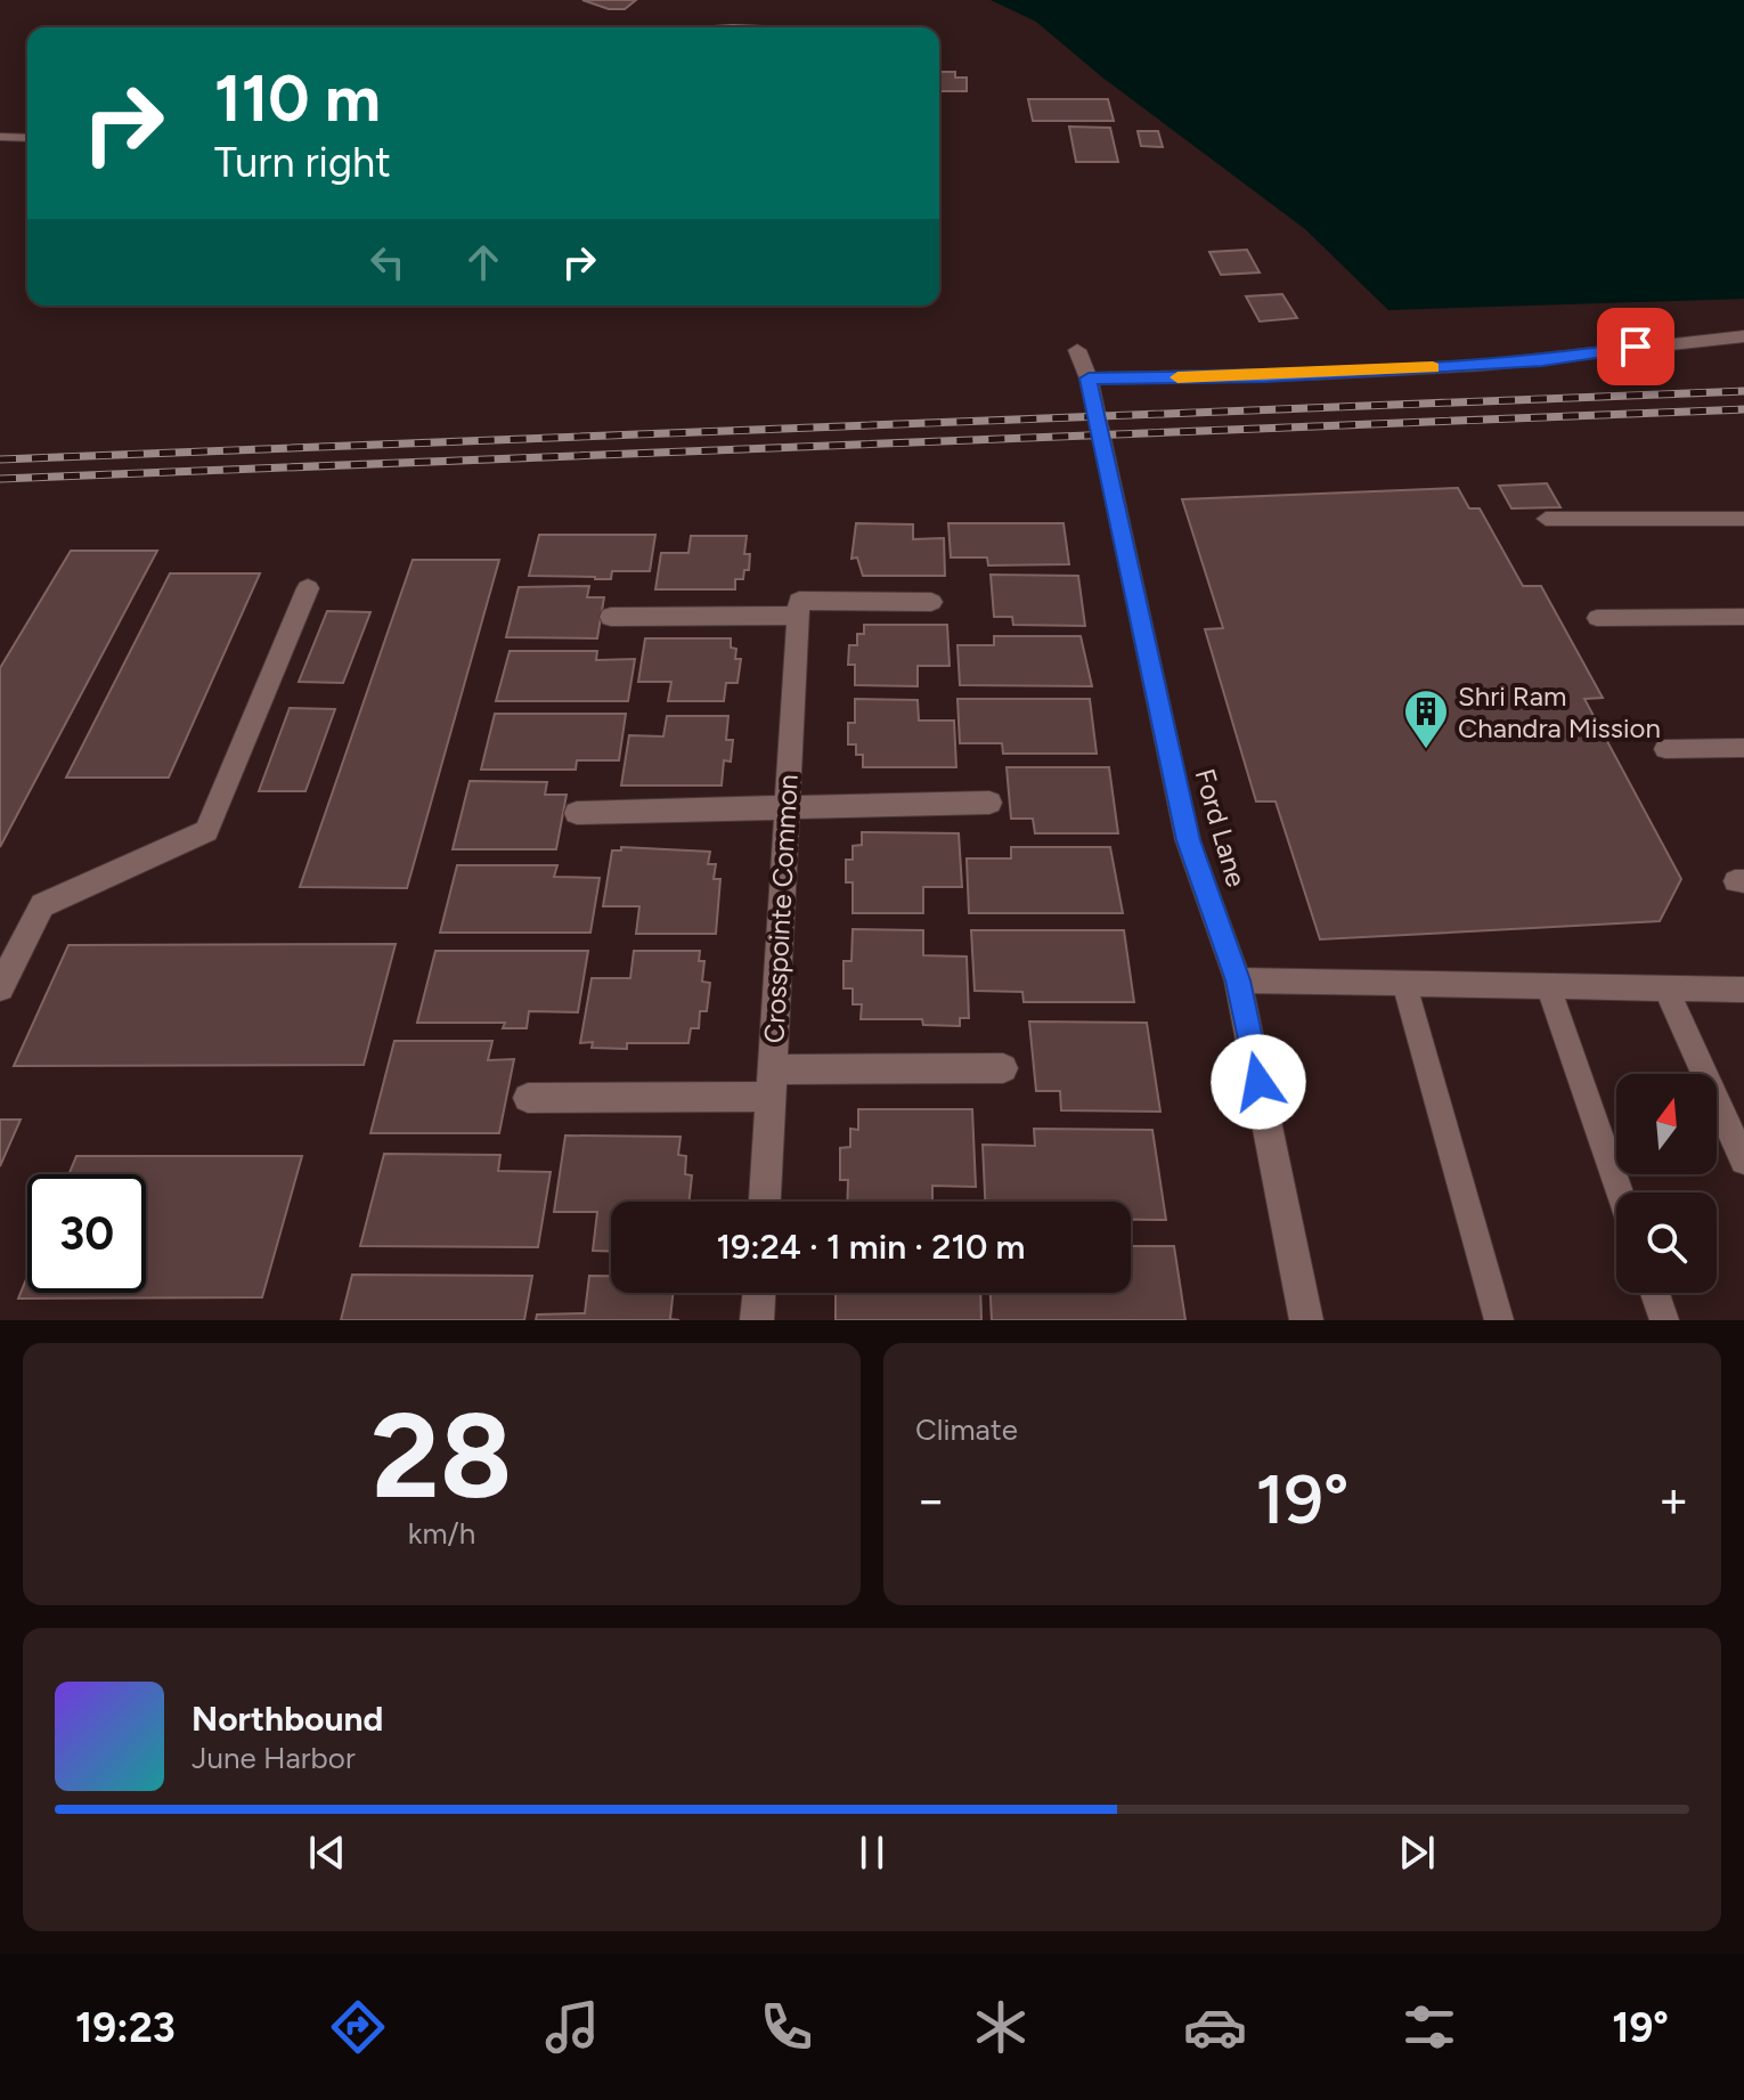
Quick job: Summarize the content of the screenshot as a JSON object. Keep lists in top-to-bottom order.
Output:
{
  "streets": {
    "street": ["Ford Lane", "Crosspointe Common"]
  },
  "places": {
    "building": ["Shri Ram Chandra Mission"]
  },
  "north": "top",
  "page": {
    "turn": ["110 m", "Turn right"],
    "limit": "30",
    "trip": "19:24 · 1 min · 210 m",
    "tile": [
      ["28", "km/h"],
      "Climate"
    ],
    "heat": ["−", "19°", "+"],
    "song": ["Northbound", "June Harbor"],
    "tabs": ["19:23", "19°"]
  }
}
